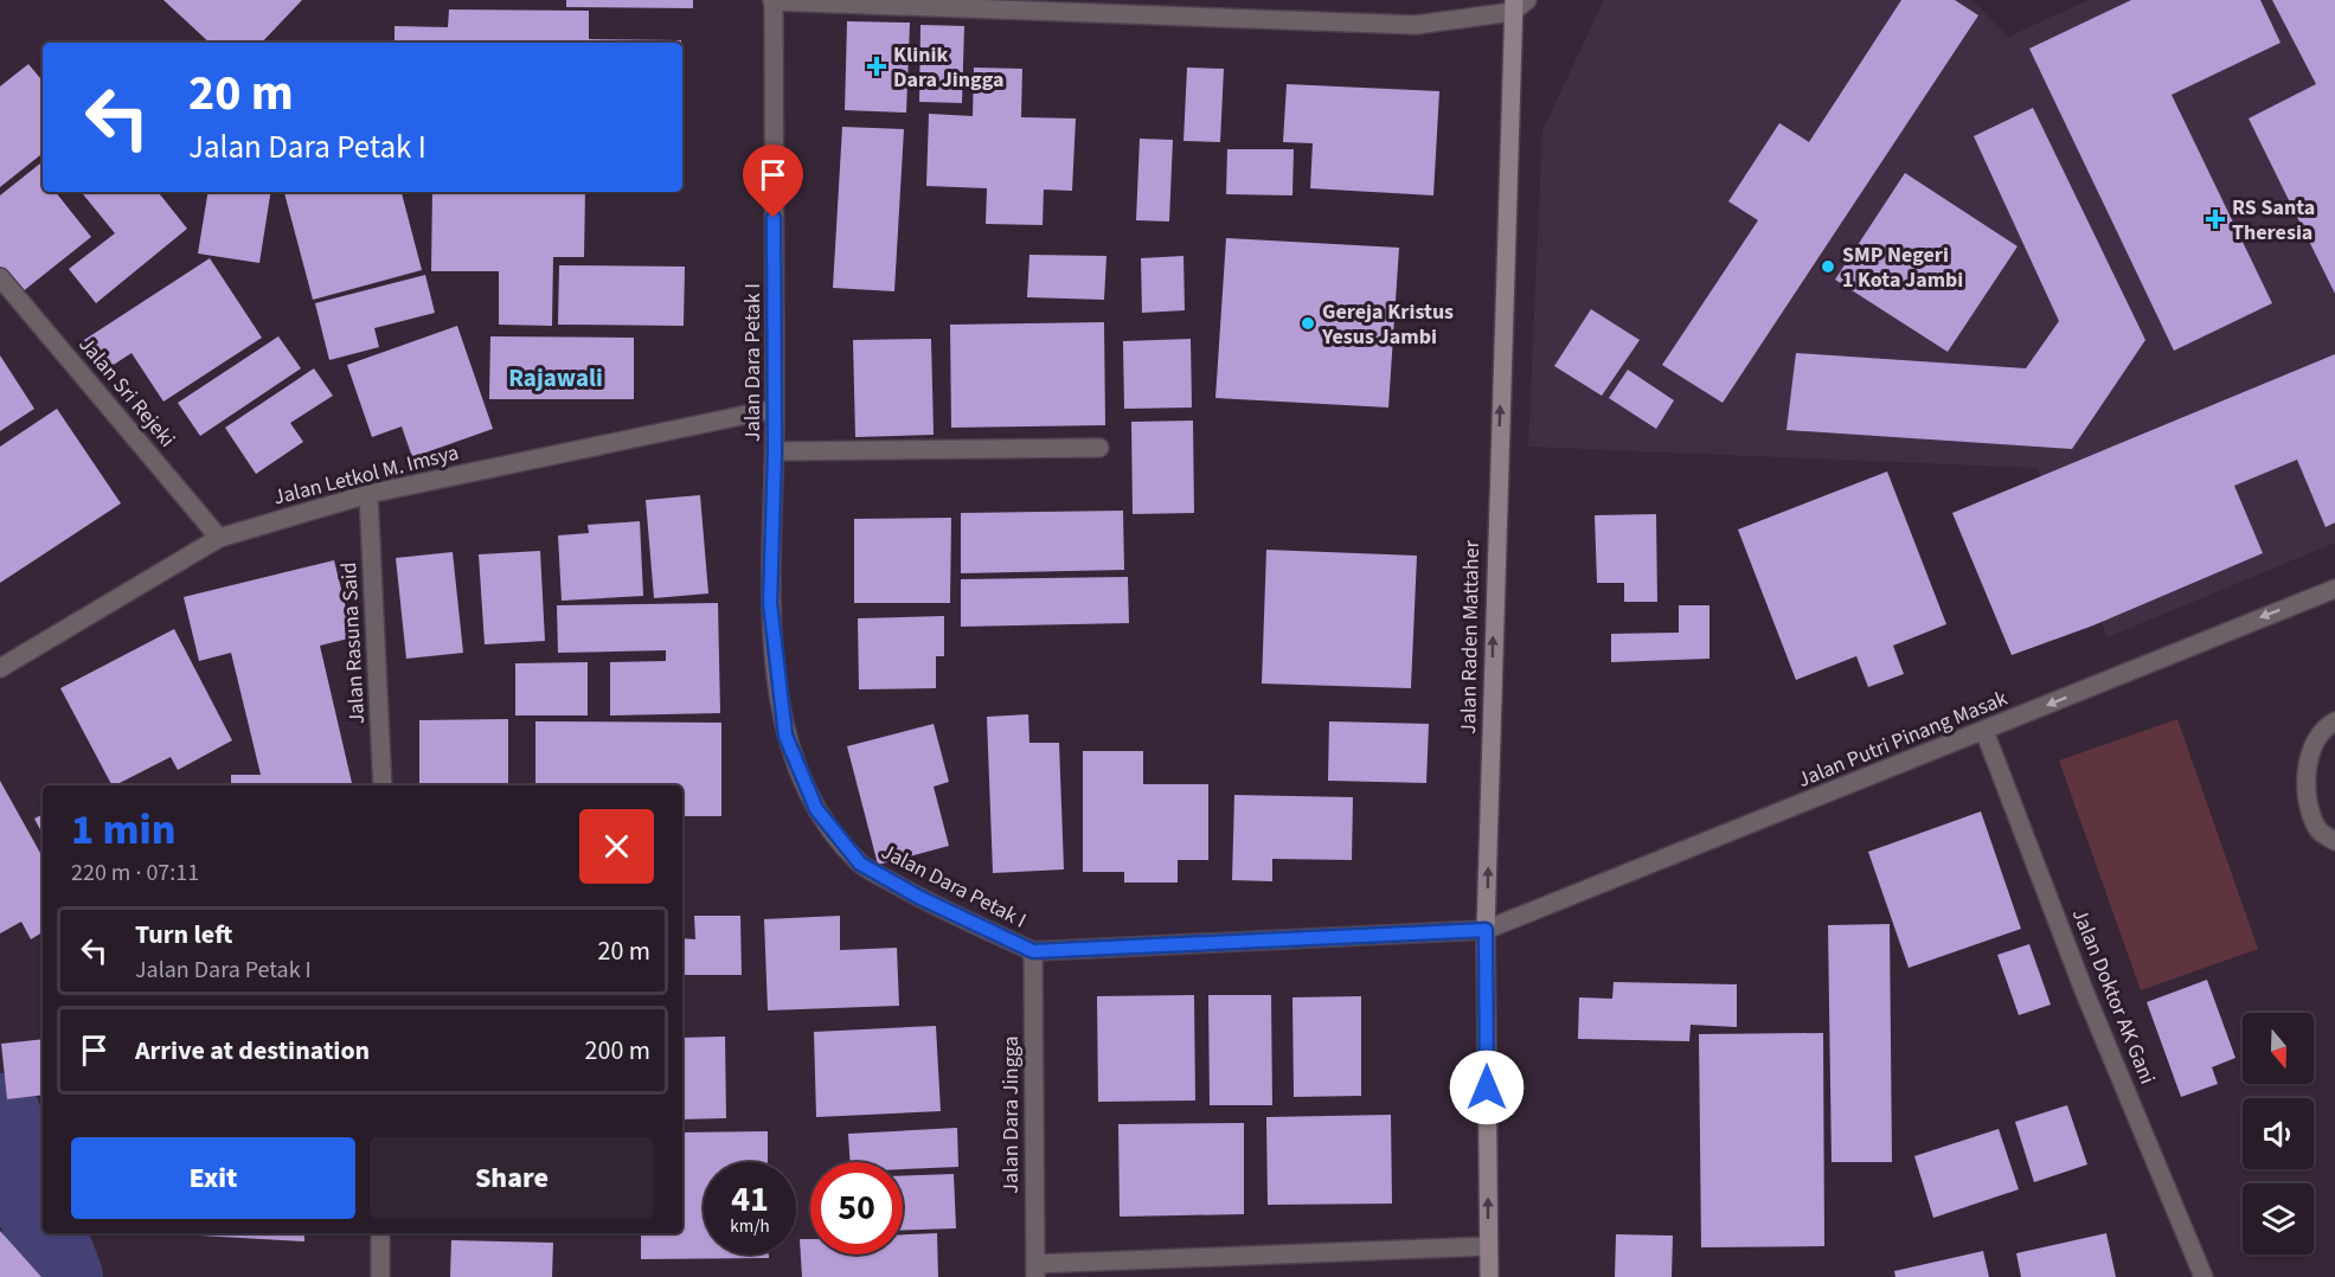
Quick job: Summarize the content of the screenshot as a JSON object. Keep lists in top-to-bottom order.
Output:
{
  "streets": {
    "main road": ["Jalan Raden Mattaher"],
    "street": [
      "Jalan Dara Petak I",
      "Jalan Sri Rejeki",
      "Jalan Letkol M. Imsya",
      "Jalan Rasuna Said",
      "Jalan Putri Pinang Masak",
      "Jalan Doktor AK Gani",
      "Jalan Dara Jingga"
    ]
  },
  "crossings": [
    ["Jalan Dara Petak I", "Jalan Letkol M. Imsya"],
    ["Jalan Dara Petak I", "Jalan Raden Mattaher"],
    ["Jalan Dara Petak I", "Jalan Putri Pinang Masak"],
    ["Jalan Dara Petak I", "Jalan Dara Jingga"],
    ["Jalan Sri Rejeki", "Jalan Letkol M. Imsya"],
    ["Jalan Letkol M. Imsya", "Jalan Rasuna Said"],
    ["Jalan Raden Mattaher", "Jalan Putri Pinang Masak"],
    ["Jalan Putri Pinang Masak", "Jalan Doktor AK Gani"]
  ],
  "one_way": ["Jalan Raden Mattaher", "Jalan Putri Pinang Masak"],
  "districts": ["Rajawali"],
  "places": {
    "health": ["Klinik Dara Jingga", "RS Santa Theresia"],
    "other": ["SMP Negeri 1 Kota Jambi", "Gereja Kristus Yesus Jambi"]
  },
  "north": "bottom",
  "page": {
    "turn": ["20 m", "Jalan Dara Petak I"],
    "heading": ["1 min", "220 m · 07:11"],
    "list": [
      {
        "name": "Turn left",
        "note": "Jalan Dara Petak I",
        "value": "20 m"
      },
      {
        "name": "Arrive at destination",
        "value": "200 m"
      }
    ],
    "buttons": ["Exit", "Share"],
    "speed": "41 km/h",
    "limit": "50"
  }
}
